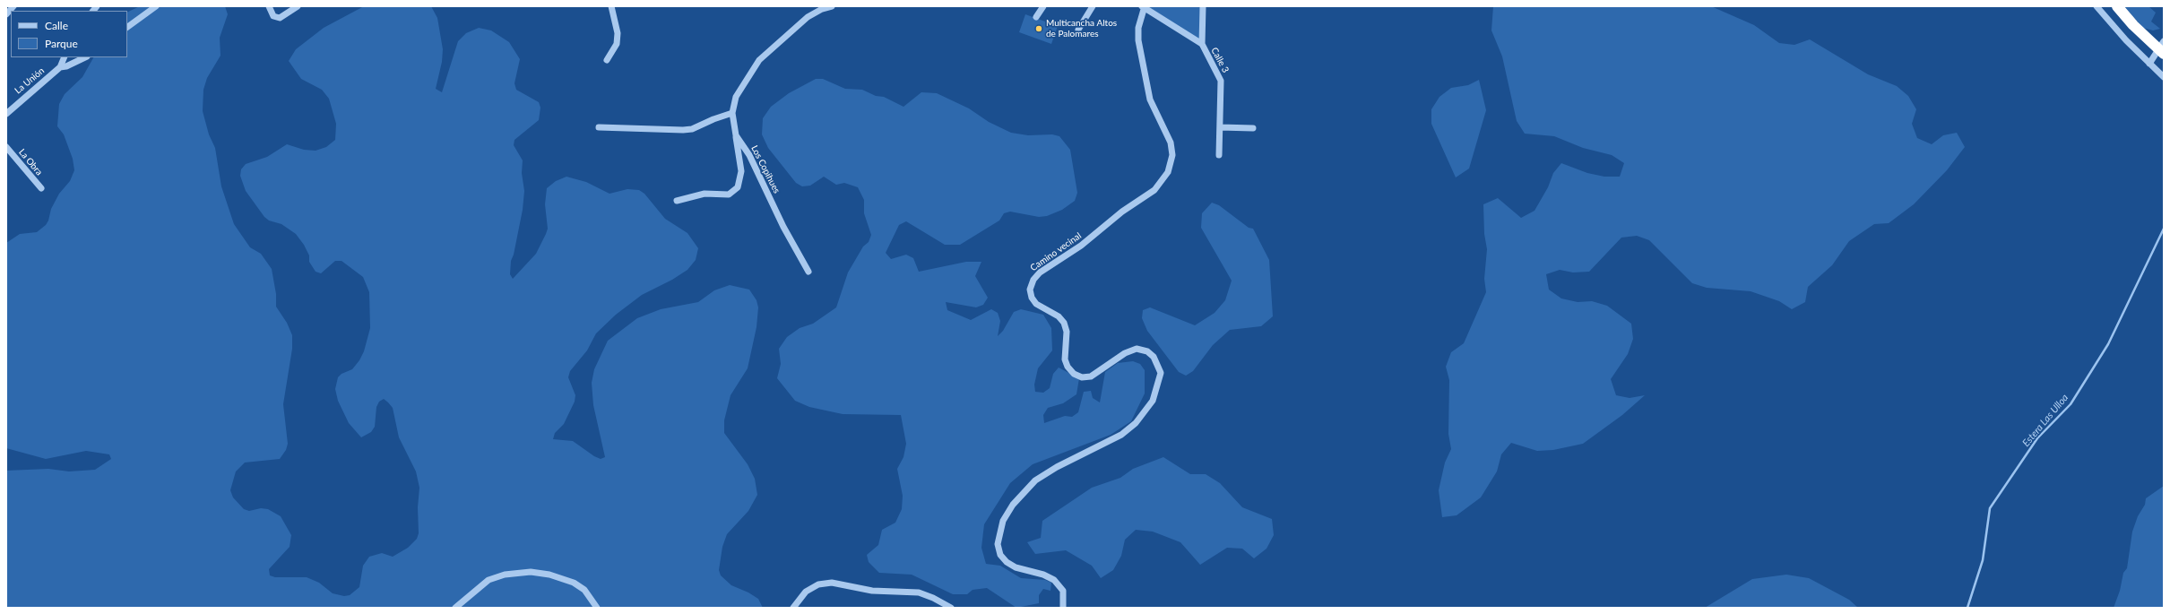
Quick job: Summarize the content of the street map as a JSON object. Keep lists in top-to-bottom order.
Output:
{
  "streets": {
    "street": [
      "Calle 3",
      "La Unión",
      "La Obra",
      "Los Copihues",
      "Camino vecinal"
    ]
  },
  "crossings": [
    ["Calle 3", "Camino vecinal"]
  ],
  "water": ["Estera Las Ulloa"],
  "places": ["Multicancha Altos de Palomares"],
  "legend": ["Calle", "Parque"]
}
